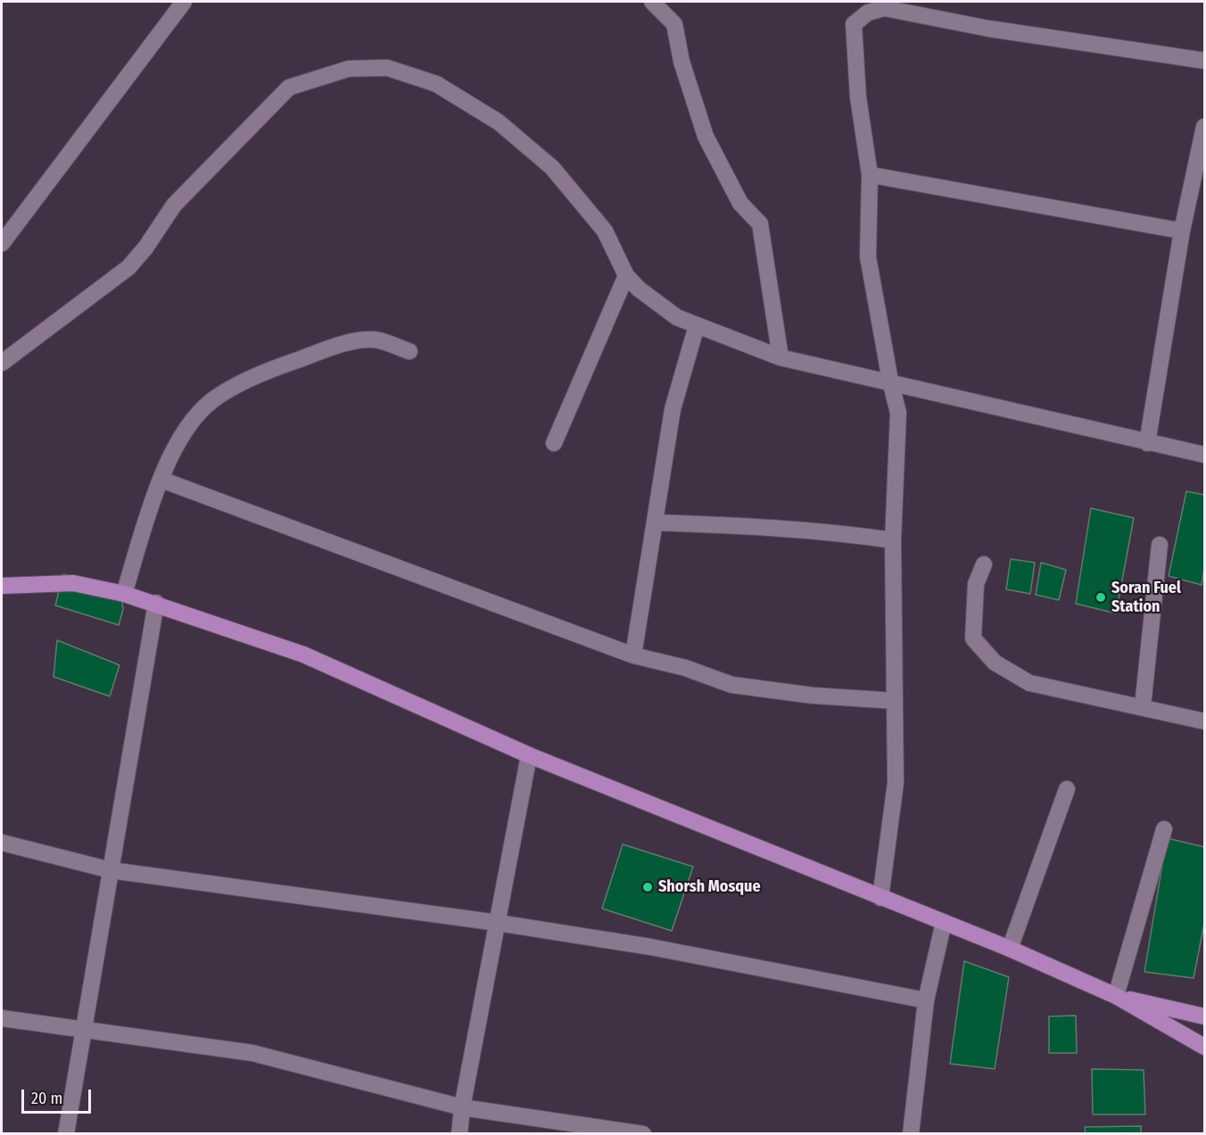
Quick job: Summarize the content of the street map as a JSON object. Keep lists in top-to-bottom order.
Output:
{
  "places": ["Soran Fuel Station", "Shorsh Mosque"],
  "scale_bar": "20 m"
}
